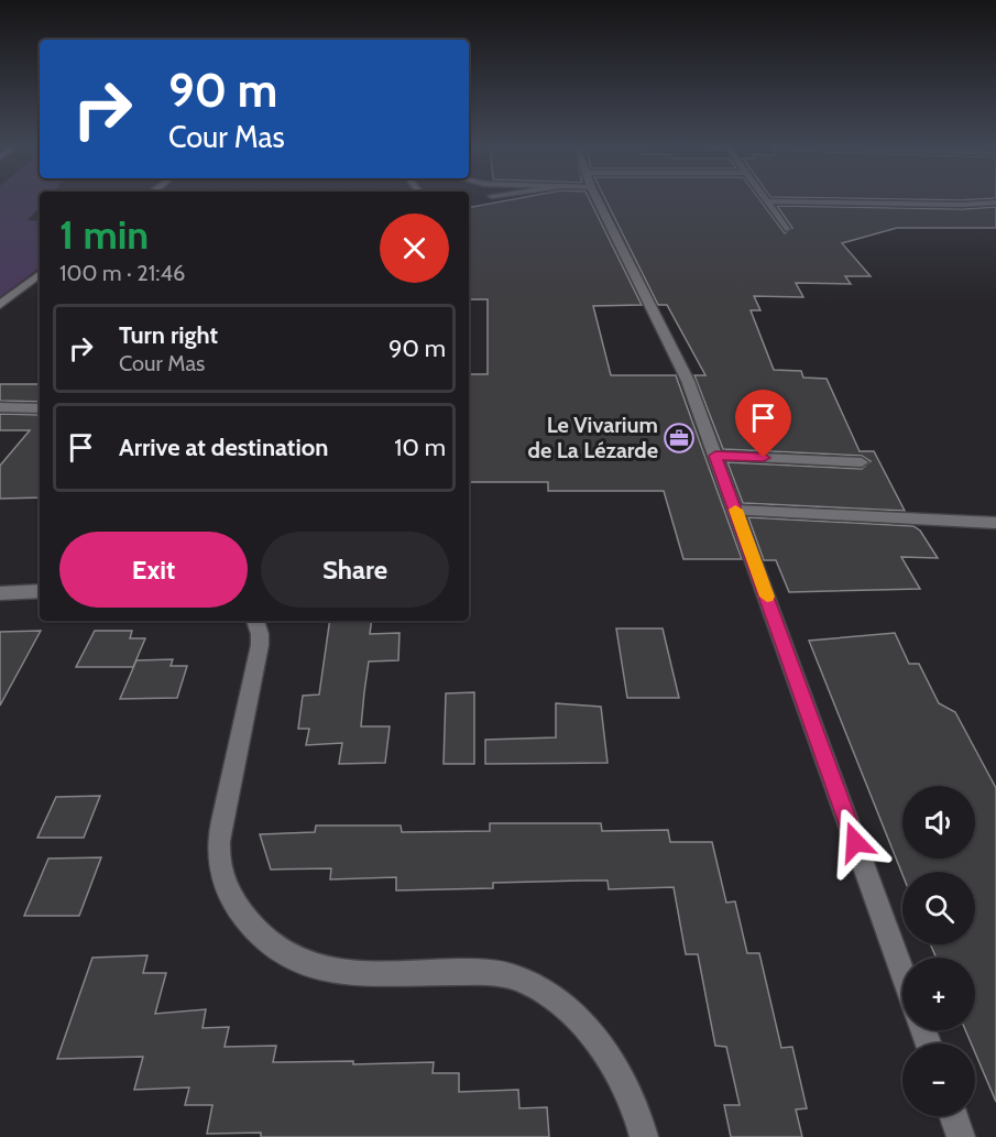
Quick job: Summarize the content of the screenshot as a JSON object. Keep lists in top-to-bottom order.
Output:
{
  "places": {
    "office": ["Le Vivarium de La Lézarde"]
  },
  "page": {
    "turn": ["90 m", "Cour Mas"],
    "heading": ["1 min", "100 m · 21:46"],
    "list": [
      {
        "name": "Turn right",
        "note": "Cour Mas",
        "value": "90 m"
      },
      {
        "name": "Arrive at destination",
        "value": "10 m"
      }
    ],
    "buttons": ["Exit", "Share"],
    "map_buttons": ["+", "−"]
  }
}
